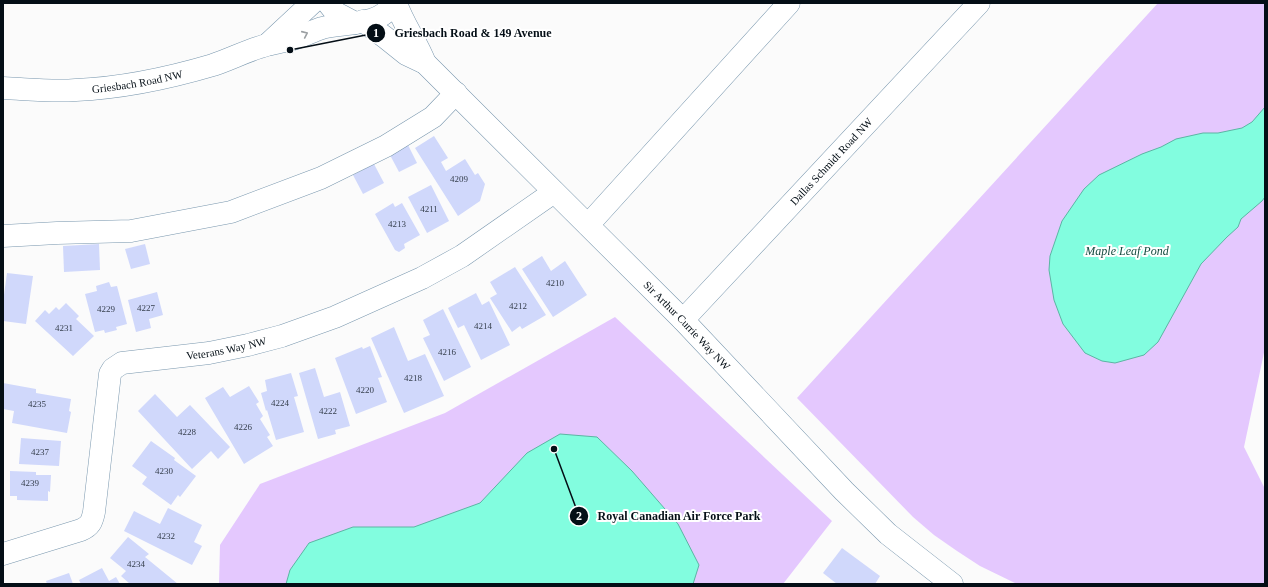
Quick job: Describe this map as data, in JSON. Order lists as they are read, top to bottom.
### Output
{
  "streets": {
    "street": [
      "Griesbach Road NW",
      "Dallas Schmidt Road NW",
      "Sir Arthur Currie Way NW",
      "Veterans Way NW"
    ]
  },
  "crossings": [
    ["Griesbach Road NW", "Sir Arthur Currie Way NW"],
    ["Dallas Schmidt Road NW", "Sir Arthur Currie Way NW"],
    ["Sir Arthur Currie Way NW", "Veterans Way NW"]
  ],
  "water": ["Maple Leaf Pond"],
  "places": ["Griesbach Road & 149 Avenue", "Royal Canadian Air Force Park"],
  "house_numbers": [
    "4209",
    "4211",
    "4213",
    "4210",
    "4212",
    "4227",
    "4229",
    "4214",
    "4231",
    "4216",
    "4218",
    "4220",
    "4224",
    "4235",
    "4222",
    "4226",
    "4228",
    "4237",
    "4230",
    "4239",
    "4232",
    "4234"
  ]
}
